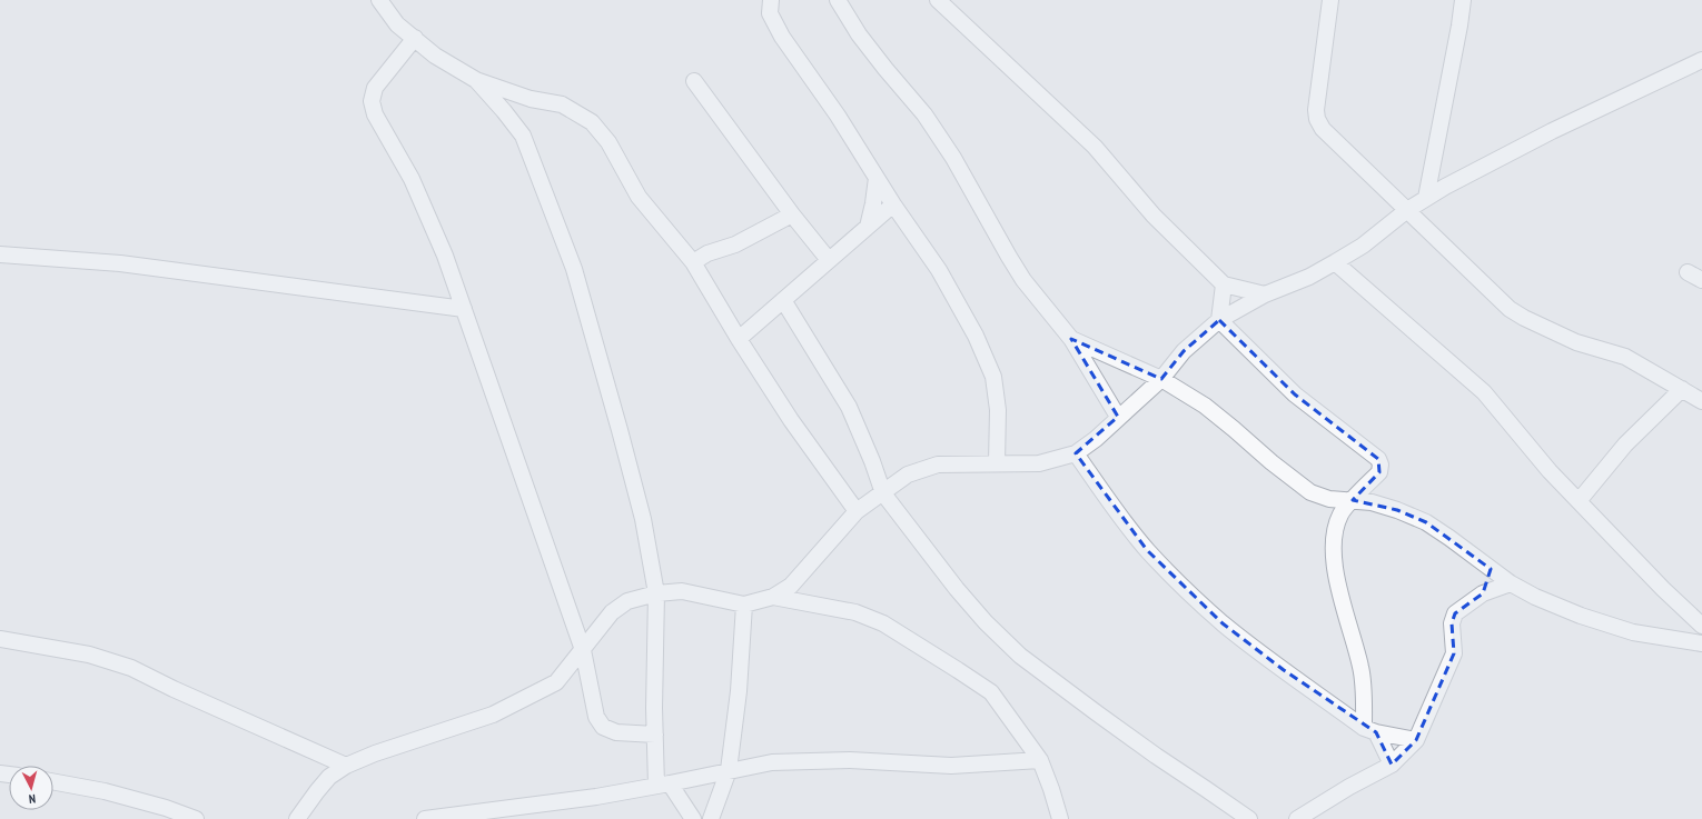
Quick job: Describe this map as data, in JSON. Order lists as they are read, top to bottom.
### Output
{
  "north": "bottom"
}
